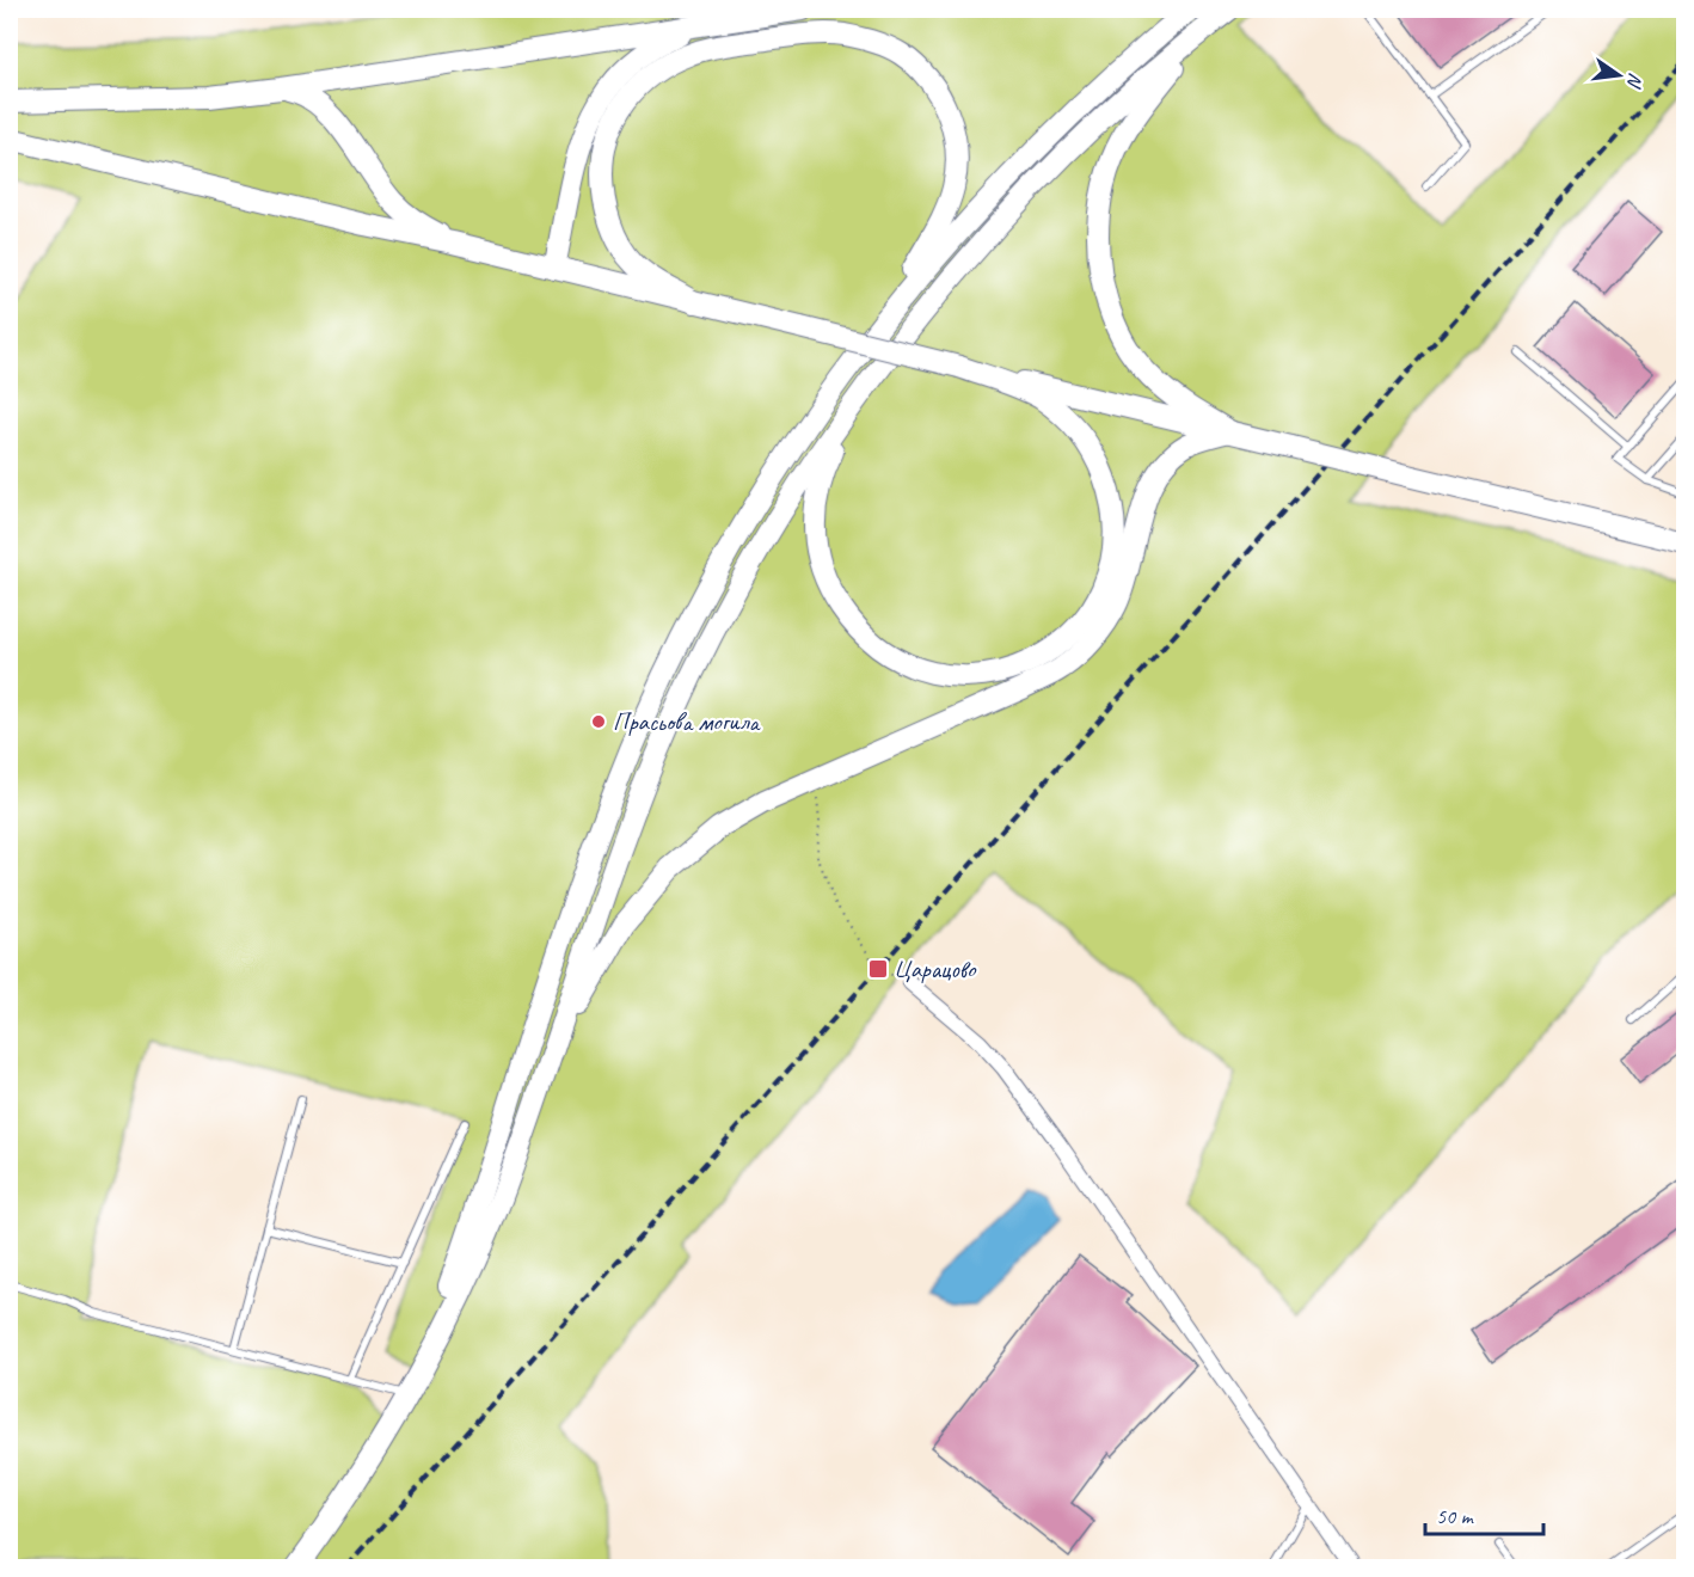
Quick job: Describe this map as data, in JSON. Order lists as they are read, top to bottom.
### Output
{
  "places": {
    "other": ["Прасьова могила"],
    "transit": ["Царацово"]
  },
  "scale_bar": "50 m",
  "north": "right"
}
